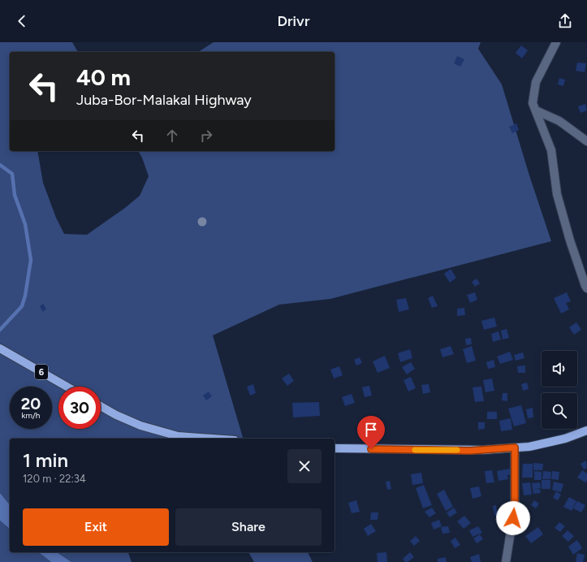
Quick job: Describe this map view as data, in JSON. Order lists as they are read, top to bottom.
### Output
{
  "streets": {
    "main road": ["6"]
  },
  "page": {
    "header": "Drivr",
    "turn": ["40 m", "Juba-Bor-Malakal Highway"],
    "speed": "20 km/h",
    "limit": "30",
    "heading": ["1 min", "120 m · 22:34"],
    "buttons": ["Exit", "Share"]
  }
}
